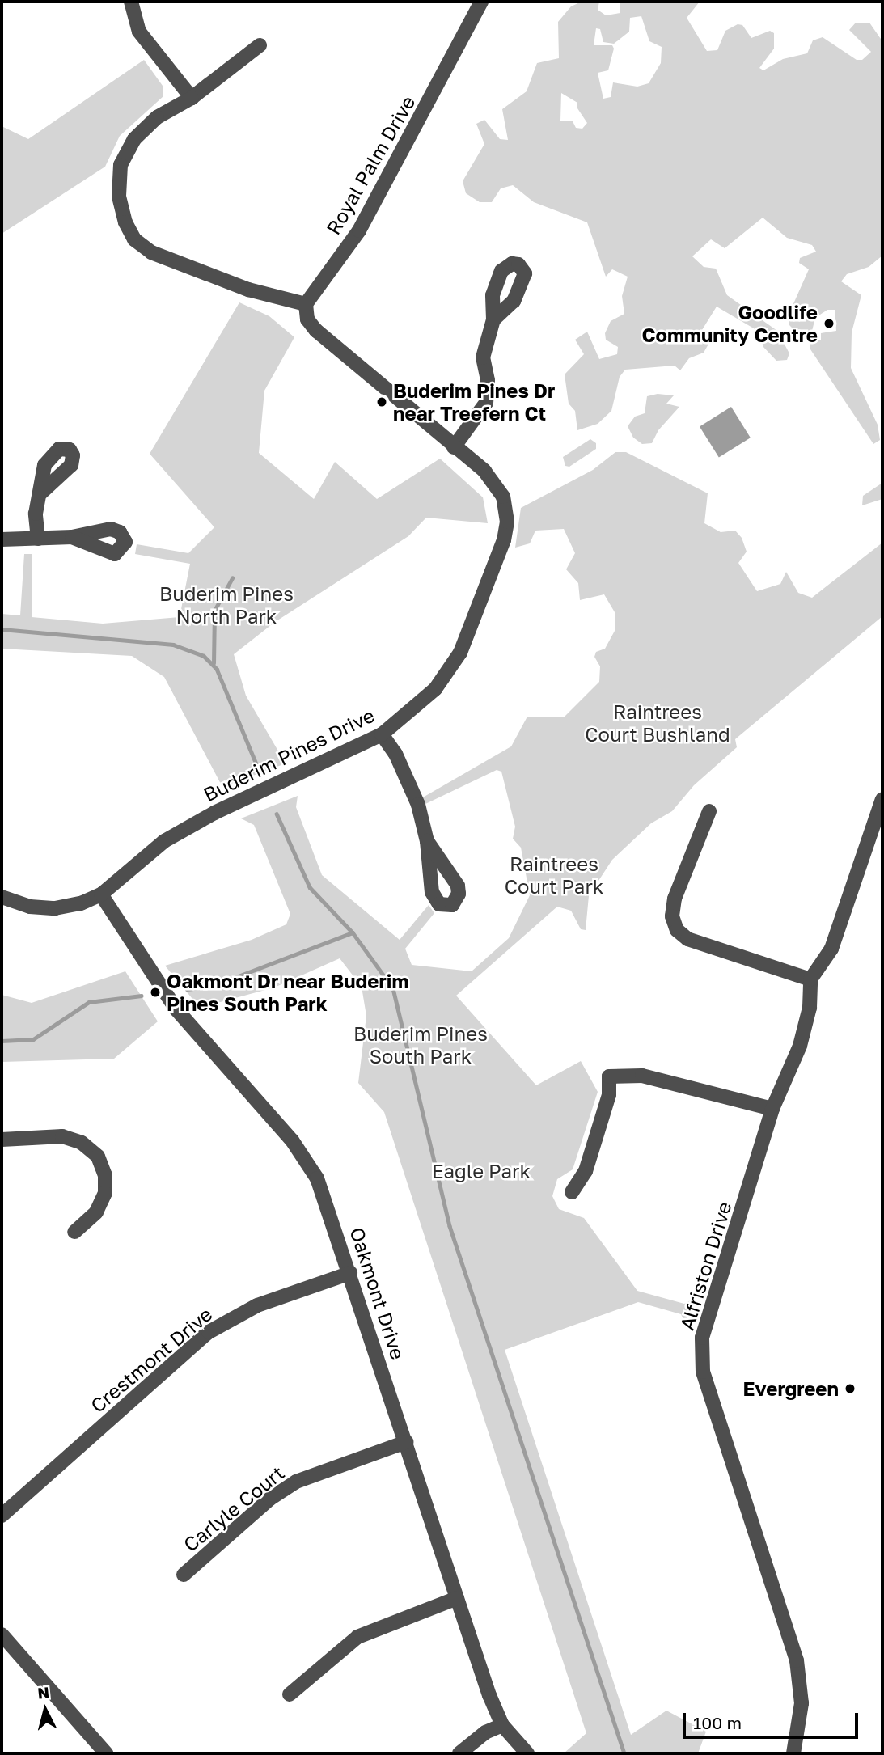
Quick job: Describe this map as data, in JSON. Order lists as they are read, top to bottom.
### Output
{
  "streets": {
    "street": [
      "Royal Palm Drive",
      "Buderim Pines Drive",
      "Alfriston Drive",
      "Oakmont Drive",
      "Crestmont Drive",
      "Carlyle Court"
    ]
  },
  "crossings": [
    ["Royal Palm Drive", "Buderim Pines Drive"],
    ["Buderim Pines Drive", "Oakmont Drive"],
    ["Oakmont Drive", "Crestmont Drive"],
    ["Oakmont Drive", "Carlyle Court"]
  ],
  "parks": [
    "Buderim Pines North Park",
    "Raintrees Court Bushland",
    "Raintrees Court Park",
    "Buderim Pines South Park",
    "Eagle Park"
  ],
  "places": [
    "Goodlife Community Centre",
    "Buderim Pines Dr near Treefern Ct",
    "Oakmont Dr near Buderim Pines South Park",
    "Evergreen"
  ],
  "scale_bar": "100 m",
  "north": "top"
}
